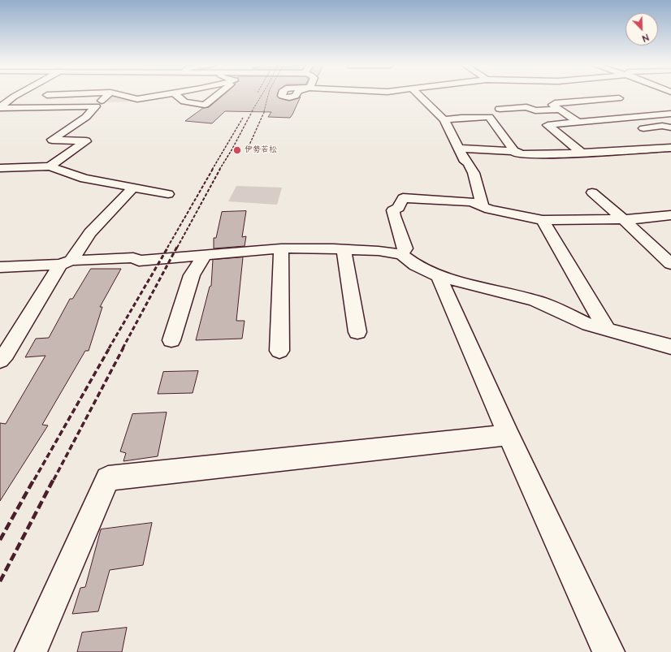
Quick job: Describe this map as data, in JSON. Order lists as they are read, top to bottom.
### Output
{
  "places": ["伊勢若松"],
  "north": "bottom right"
}
